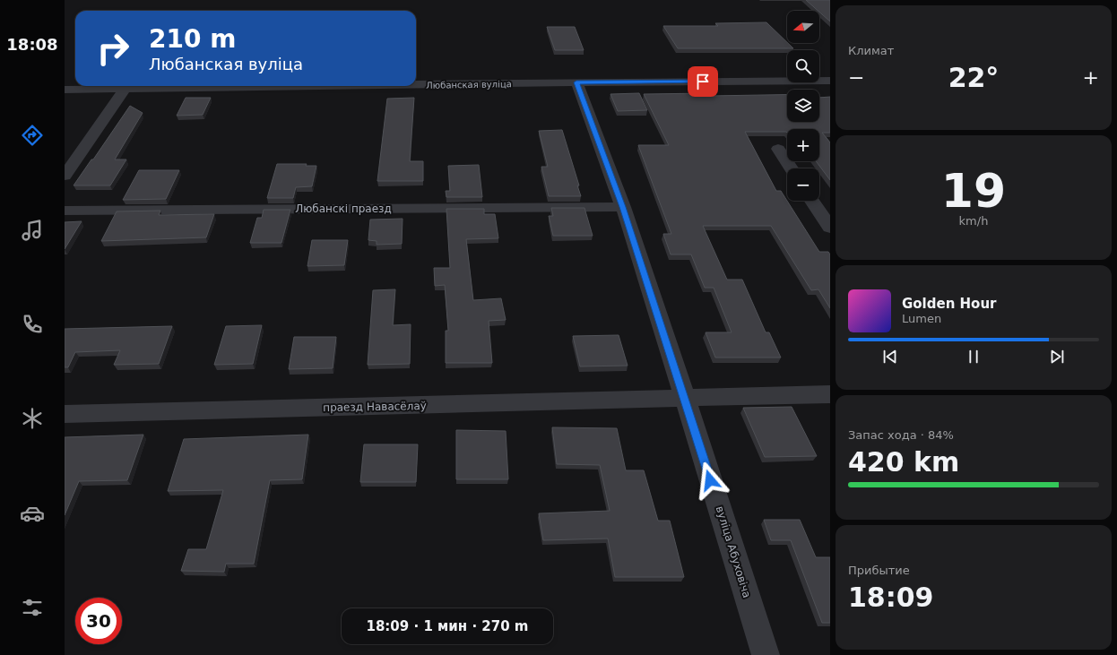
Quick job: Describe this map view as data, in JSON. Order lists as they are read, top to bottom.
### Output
{
  "streets": {
    "street": [
      "Любанская вуліца",
      "Любанскі праезд",
      "праезд Навасёлаў",
      "вуліца Абуховіча"
    ]
  },
  "crossings": [
    ["Любанская вуліца", "вуліца Абуховіча"],
    ["Любанскі праезд", "вуліца Абуховіча"],
    ["праезд Навасёлаў", "вуліца Абуховіча"]
  ],
  "north": "left",
  "page": {
    "tabs": "18:08",
    "tile": [
      "Климат",
      ["19", "km/h"],
      ["Запас хода · 84%", "420 km"],
      ["Прибытие", "18:09"]
    ],
    "map_buttons": ["+", "−"],
    "turn": ["210 m", "Любанская вуліца"],
    "heat": ["−", "22°", "+"],
    "song": ["Golden Hour", "Lumen"],
    "limit": "30",
    "trip": "18:09 · 1 мин · 270 m"
  }
}
